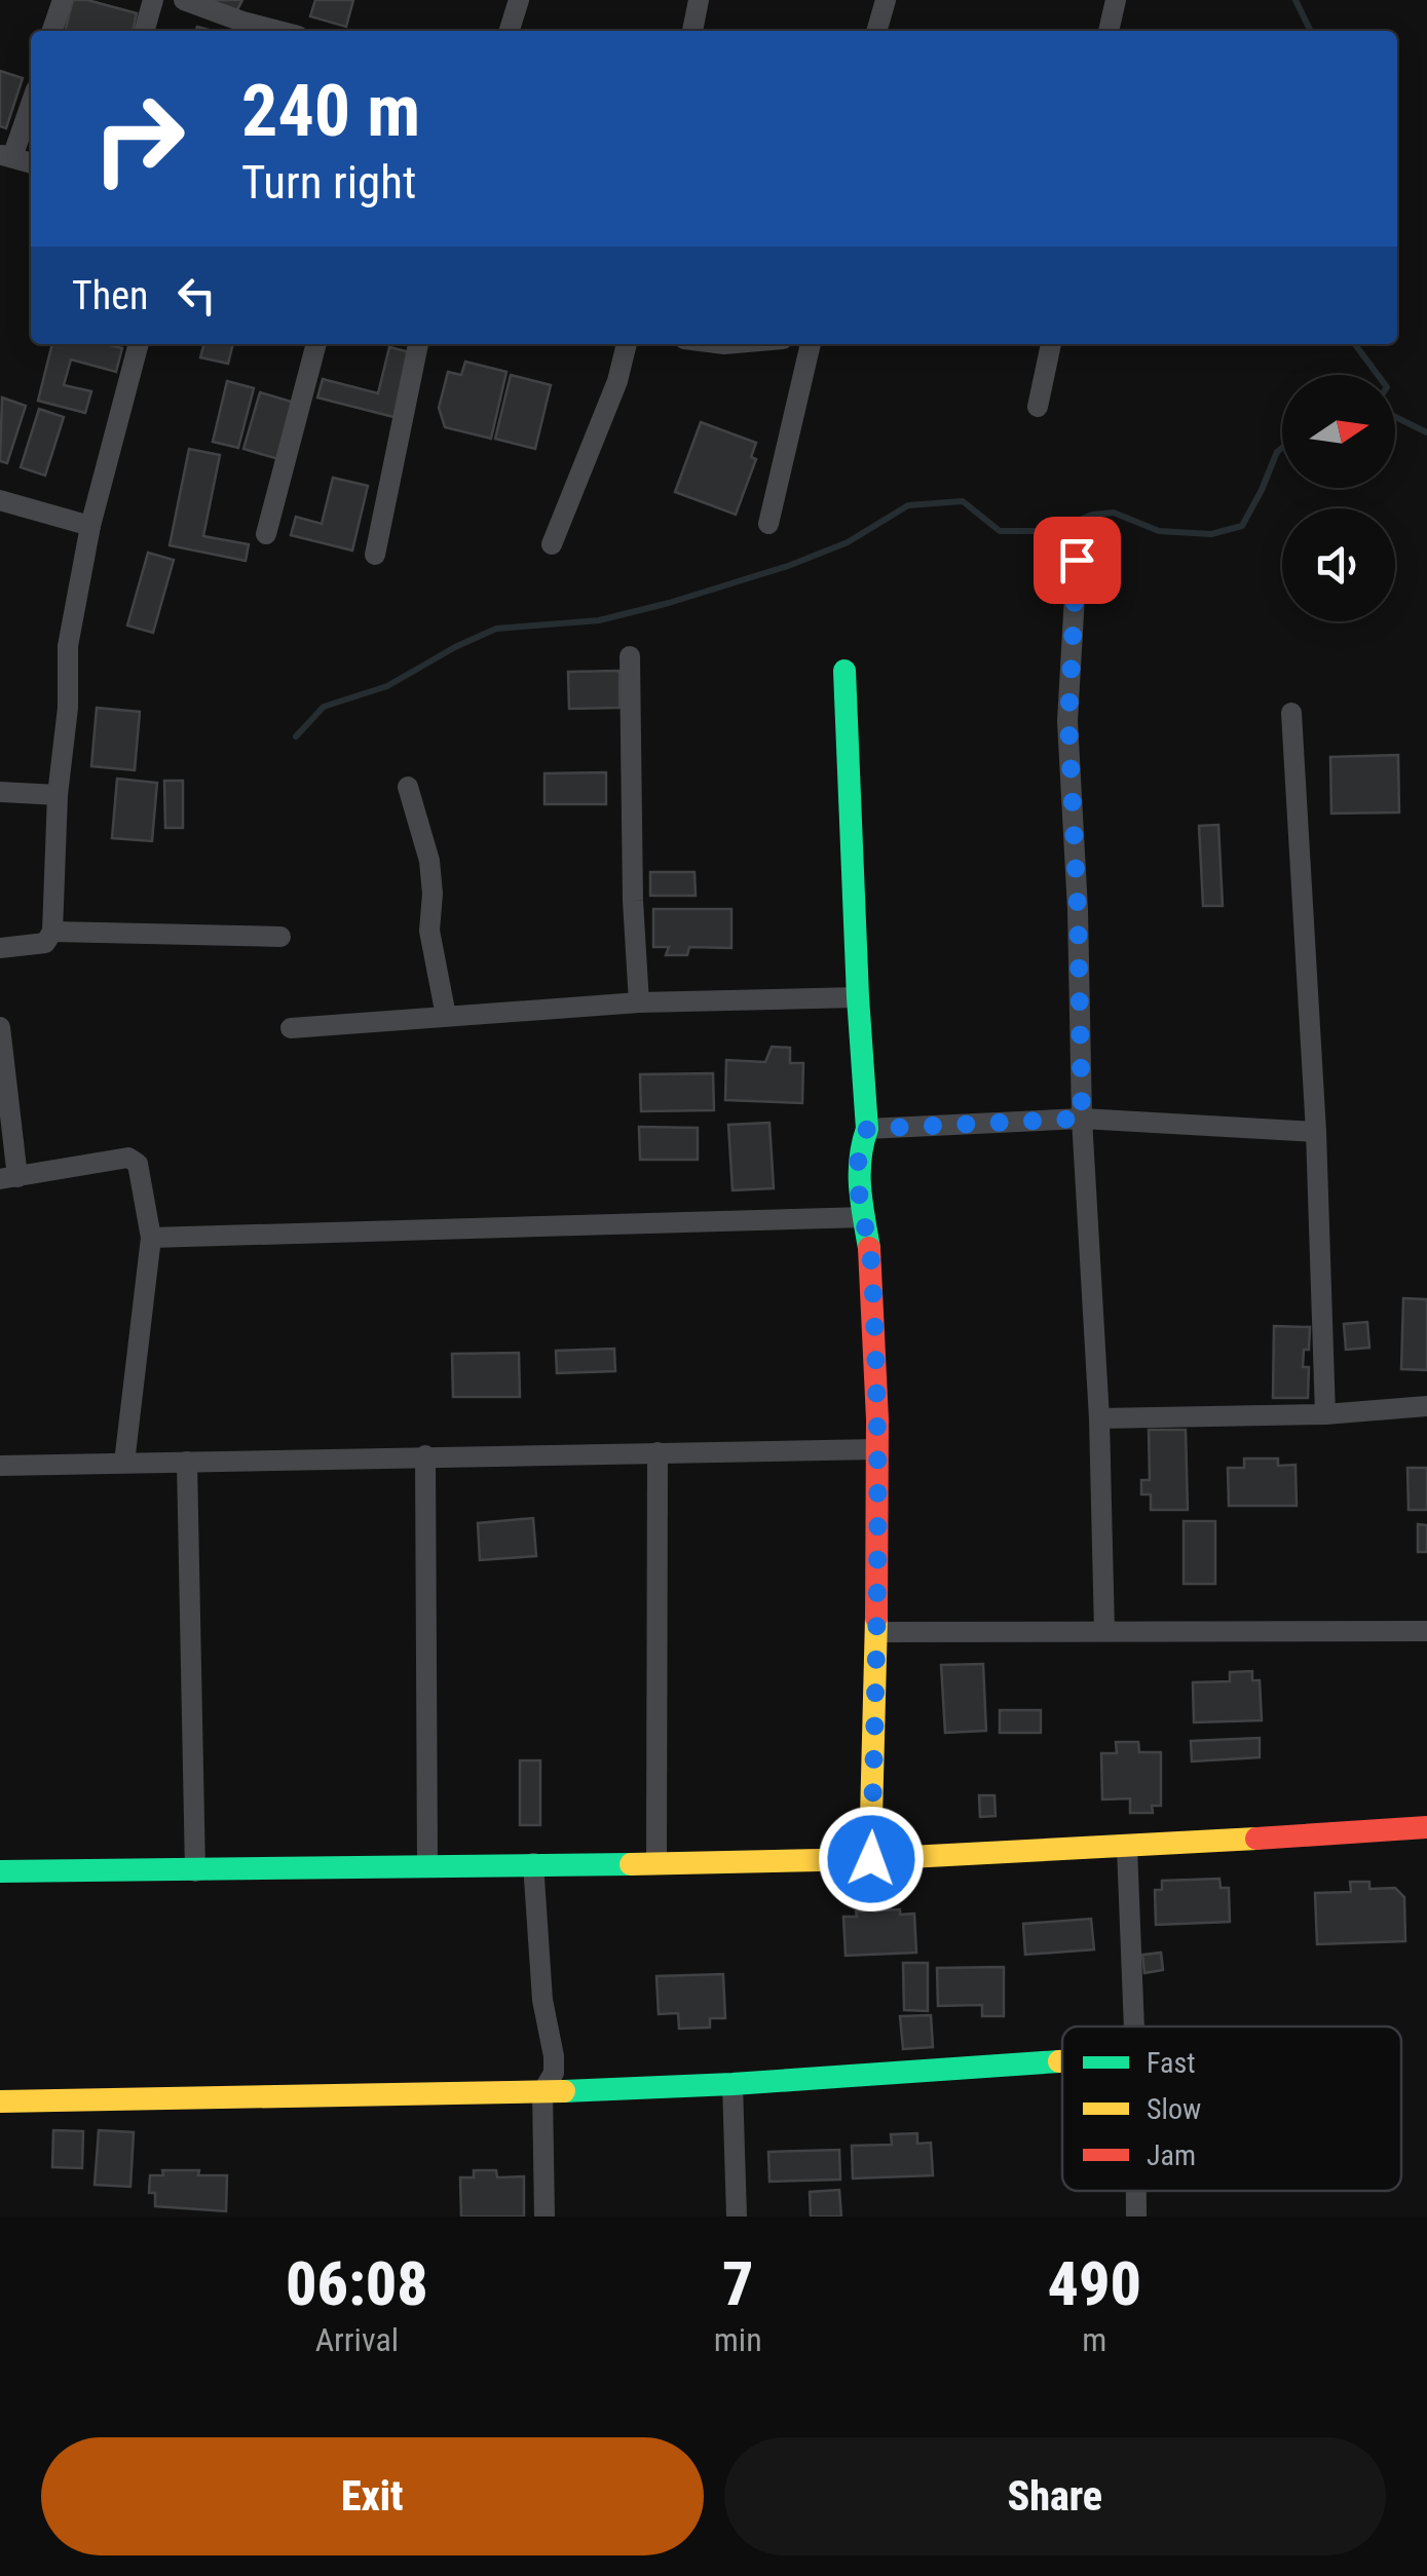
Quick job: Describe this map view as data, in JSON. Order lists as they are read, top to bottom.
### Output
{
  "legend": ["Fast", "Slow", "Jam"],
  "north": "right",
  "page": {
    "turn": ["240 m", "Turn right"],
    "then": "Then",
    "eta": [
      "06:08",
      "Arrival",
      "7",
      "min",
      "490",
      "m"
    ],
    "buttons": ["Exit", "Share"]
  }
}
